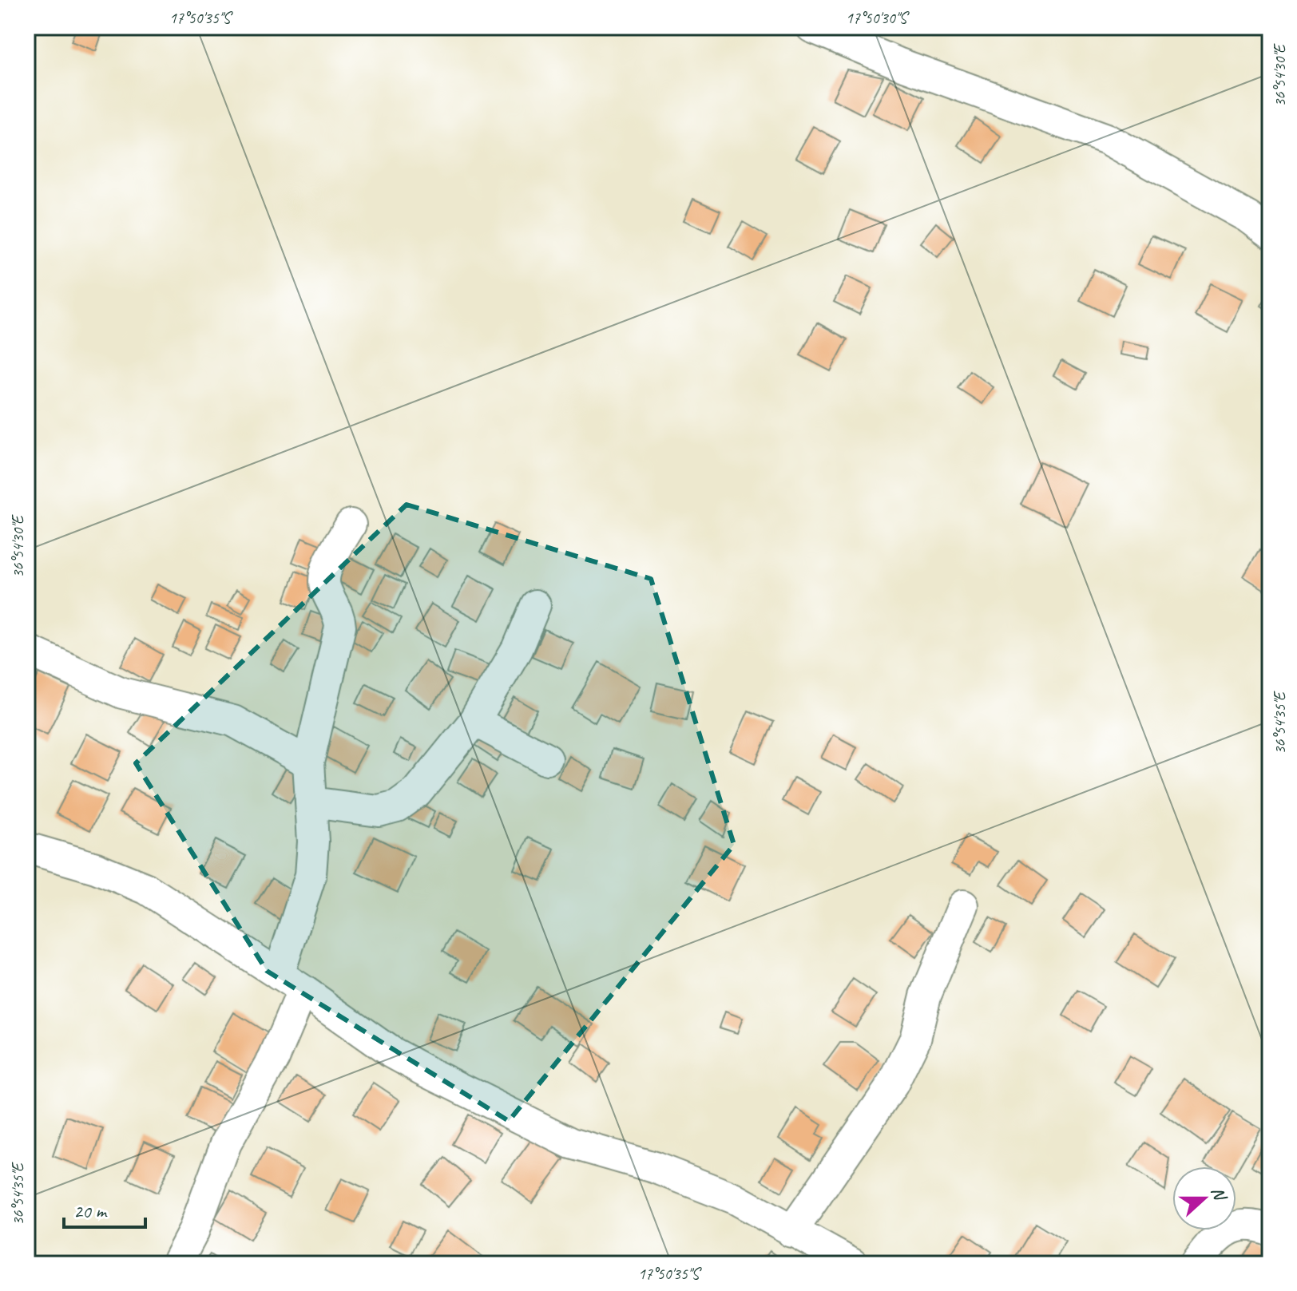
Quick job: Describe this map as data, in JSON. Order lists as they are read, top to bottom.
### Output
{
  "scale_bar": "20 m",
  "north": "right",
  "coordinates": [
    "17°50'35\"S",
    "17°50'30\"S",
    "36°54'30\"E",
    "36°54'35\"E"
  ]
}
